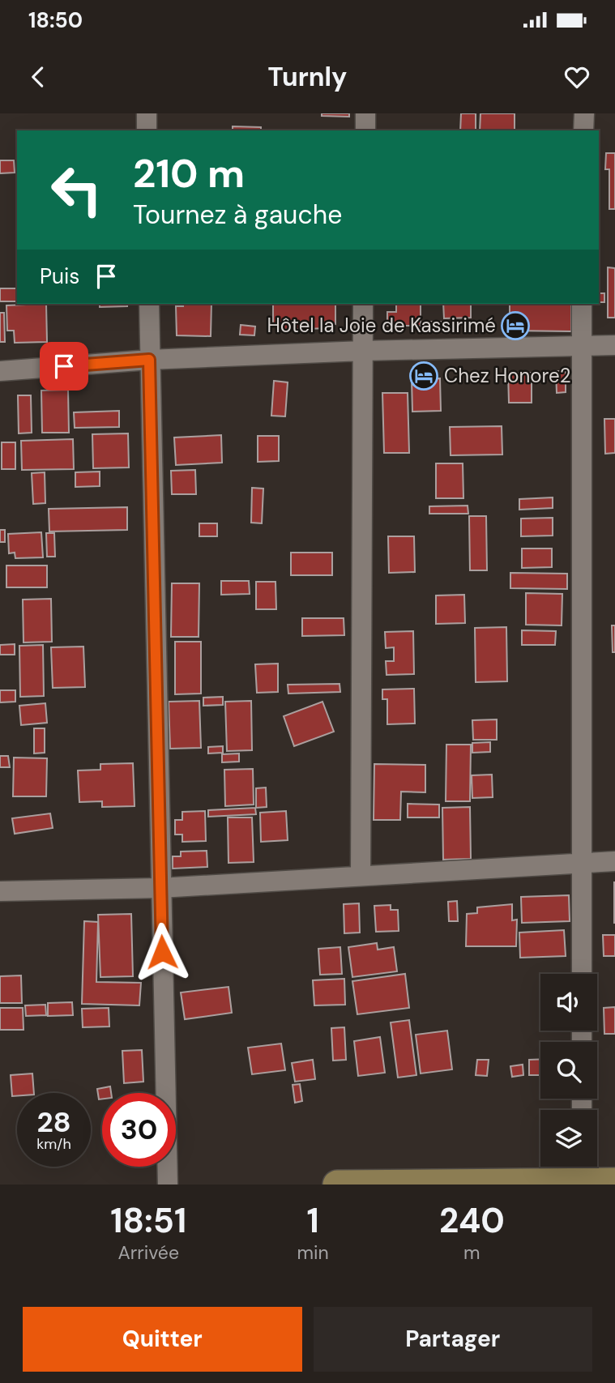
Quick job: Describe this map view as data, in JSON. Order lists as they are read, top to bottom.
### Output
{
  "places": {
    "hotel": ["Hôtel la Joie de Kassirimé", "Chez Honore2"]
  },
  "page": {
    "status": "18:50",
    "header": "Turnly",
    "turn": ["210 m", "Tournez à gauche"],
    "then": "Puis",
    "speed": "28 km/h",
    "limit": "30",
    "eta": [
      "18:51",
      "Arrivée",
      "1",
      "min",
      "240",
      "m"
    ],
    "buttons": ["Quitter", "Partager"]
  }
}
